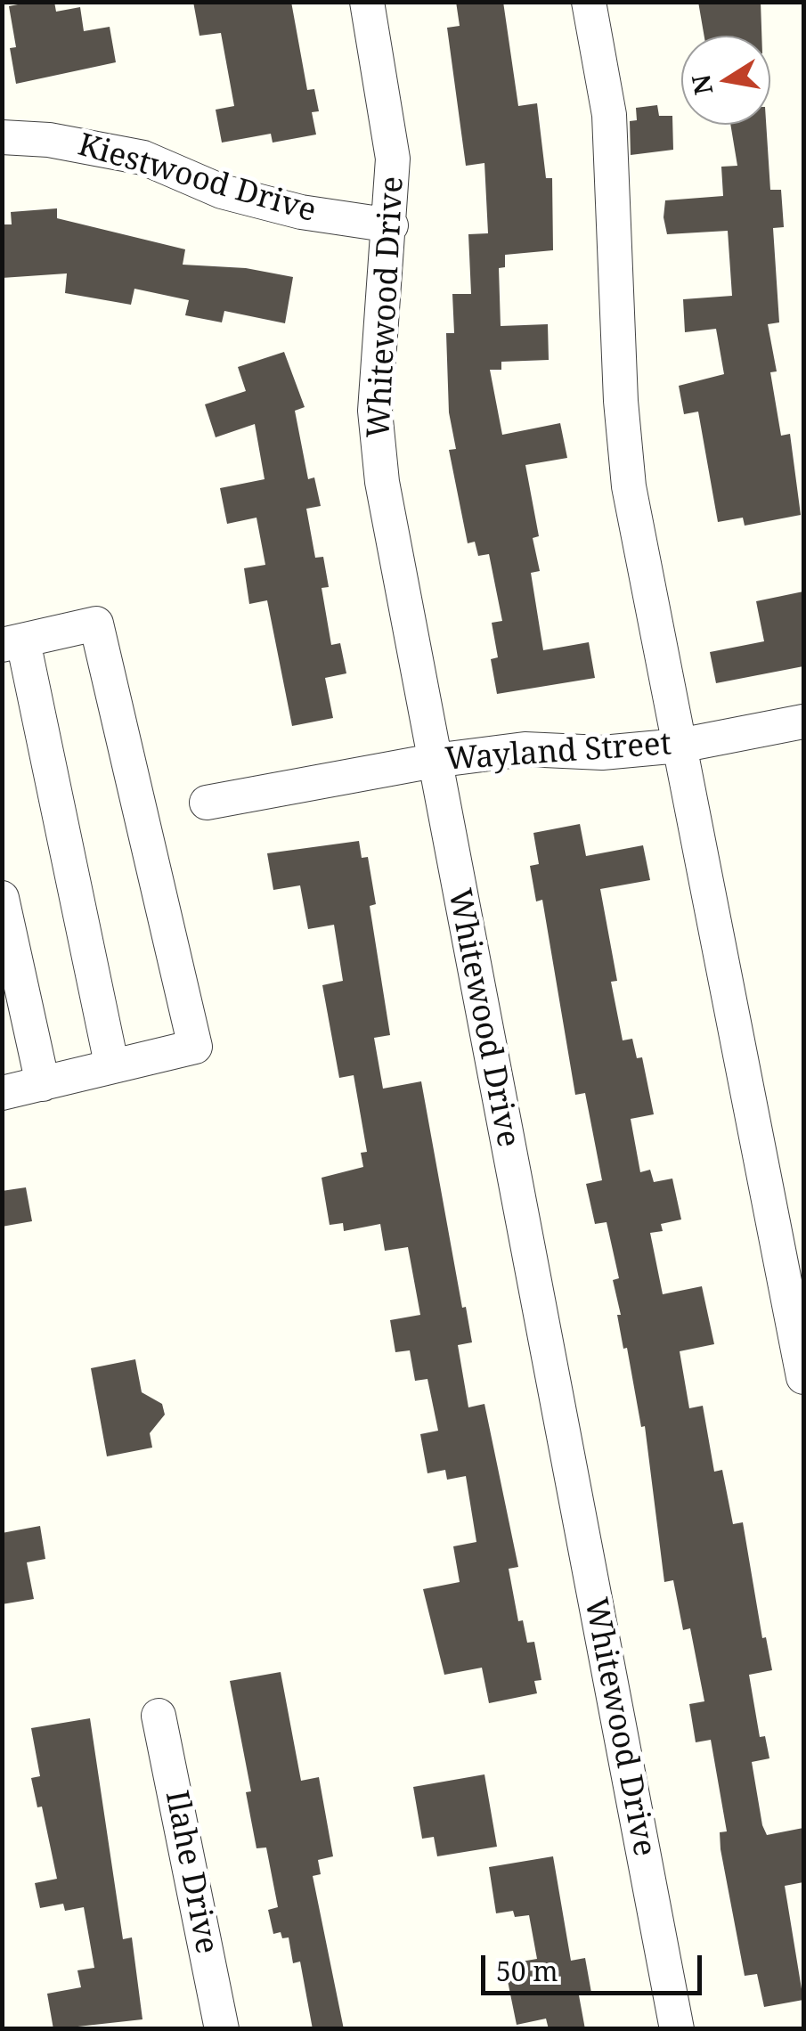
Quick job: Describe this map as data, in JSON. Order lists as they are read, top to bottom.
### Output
{
  "streets": {
    "street": [
      "Kiestwood Drive",
      "Whitewood Drive",
      "Wayland Street",
      "Ilahe Drive"
    ]
  },
  "crossings": [
    ["Kiestwood Drive", "Whitewood Drive"],
    ["Whitewood Drive", "Wayland Street"]
  ],
  "scale_bar": "50 m",
  "north": "left"
}
